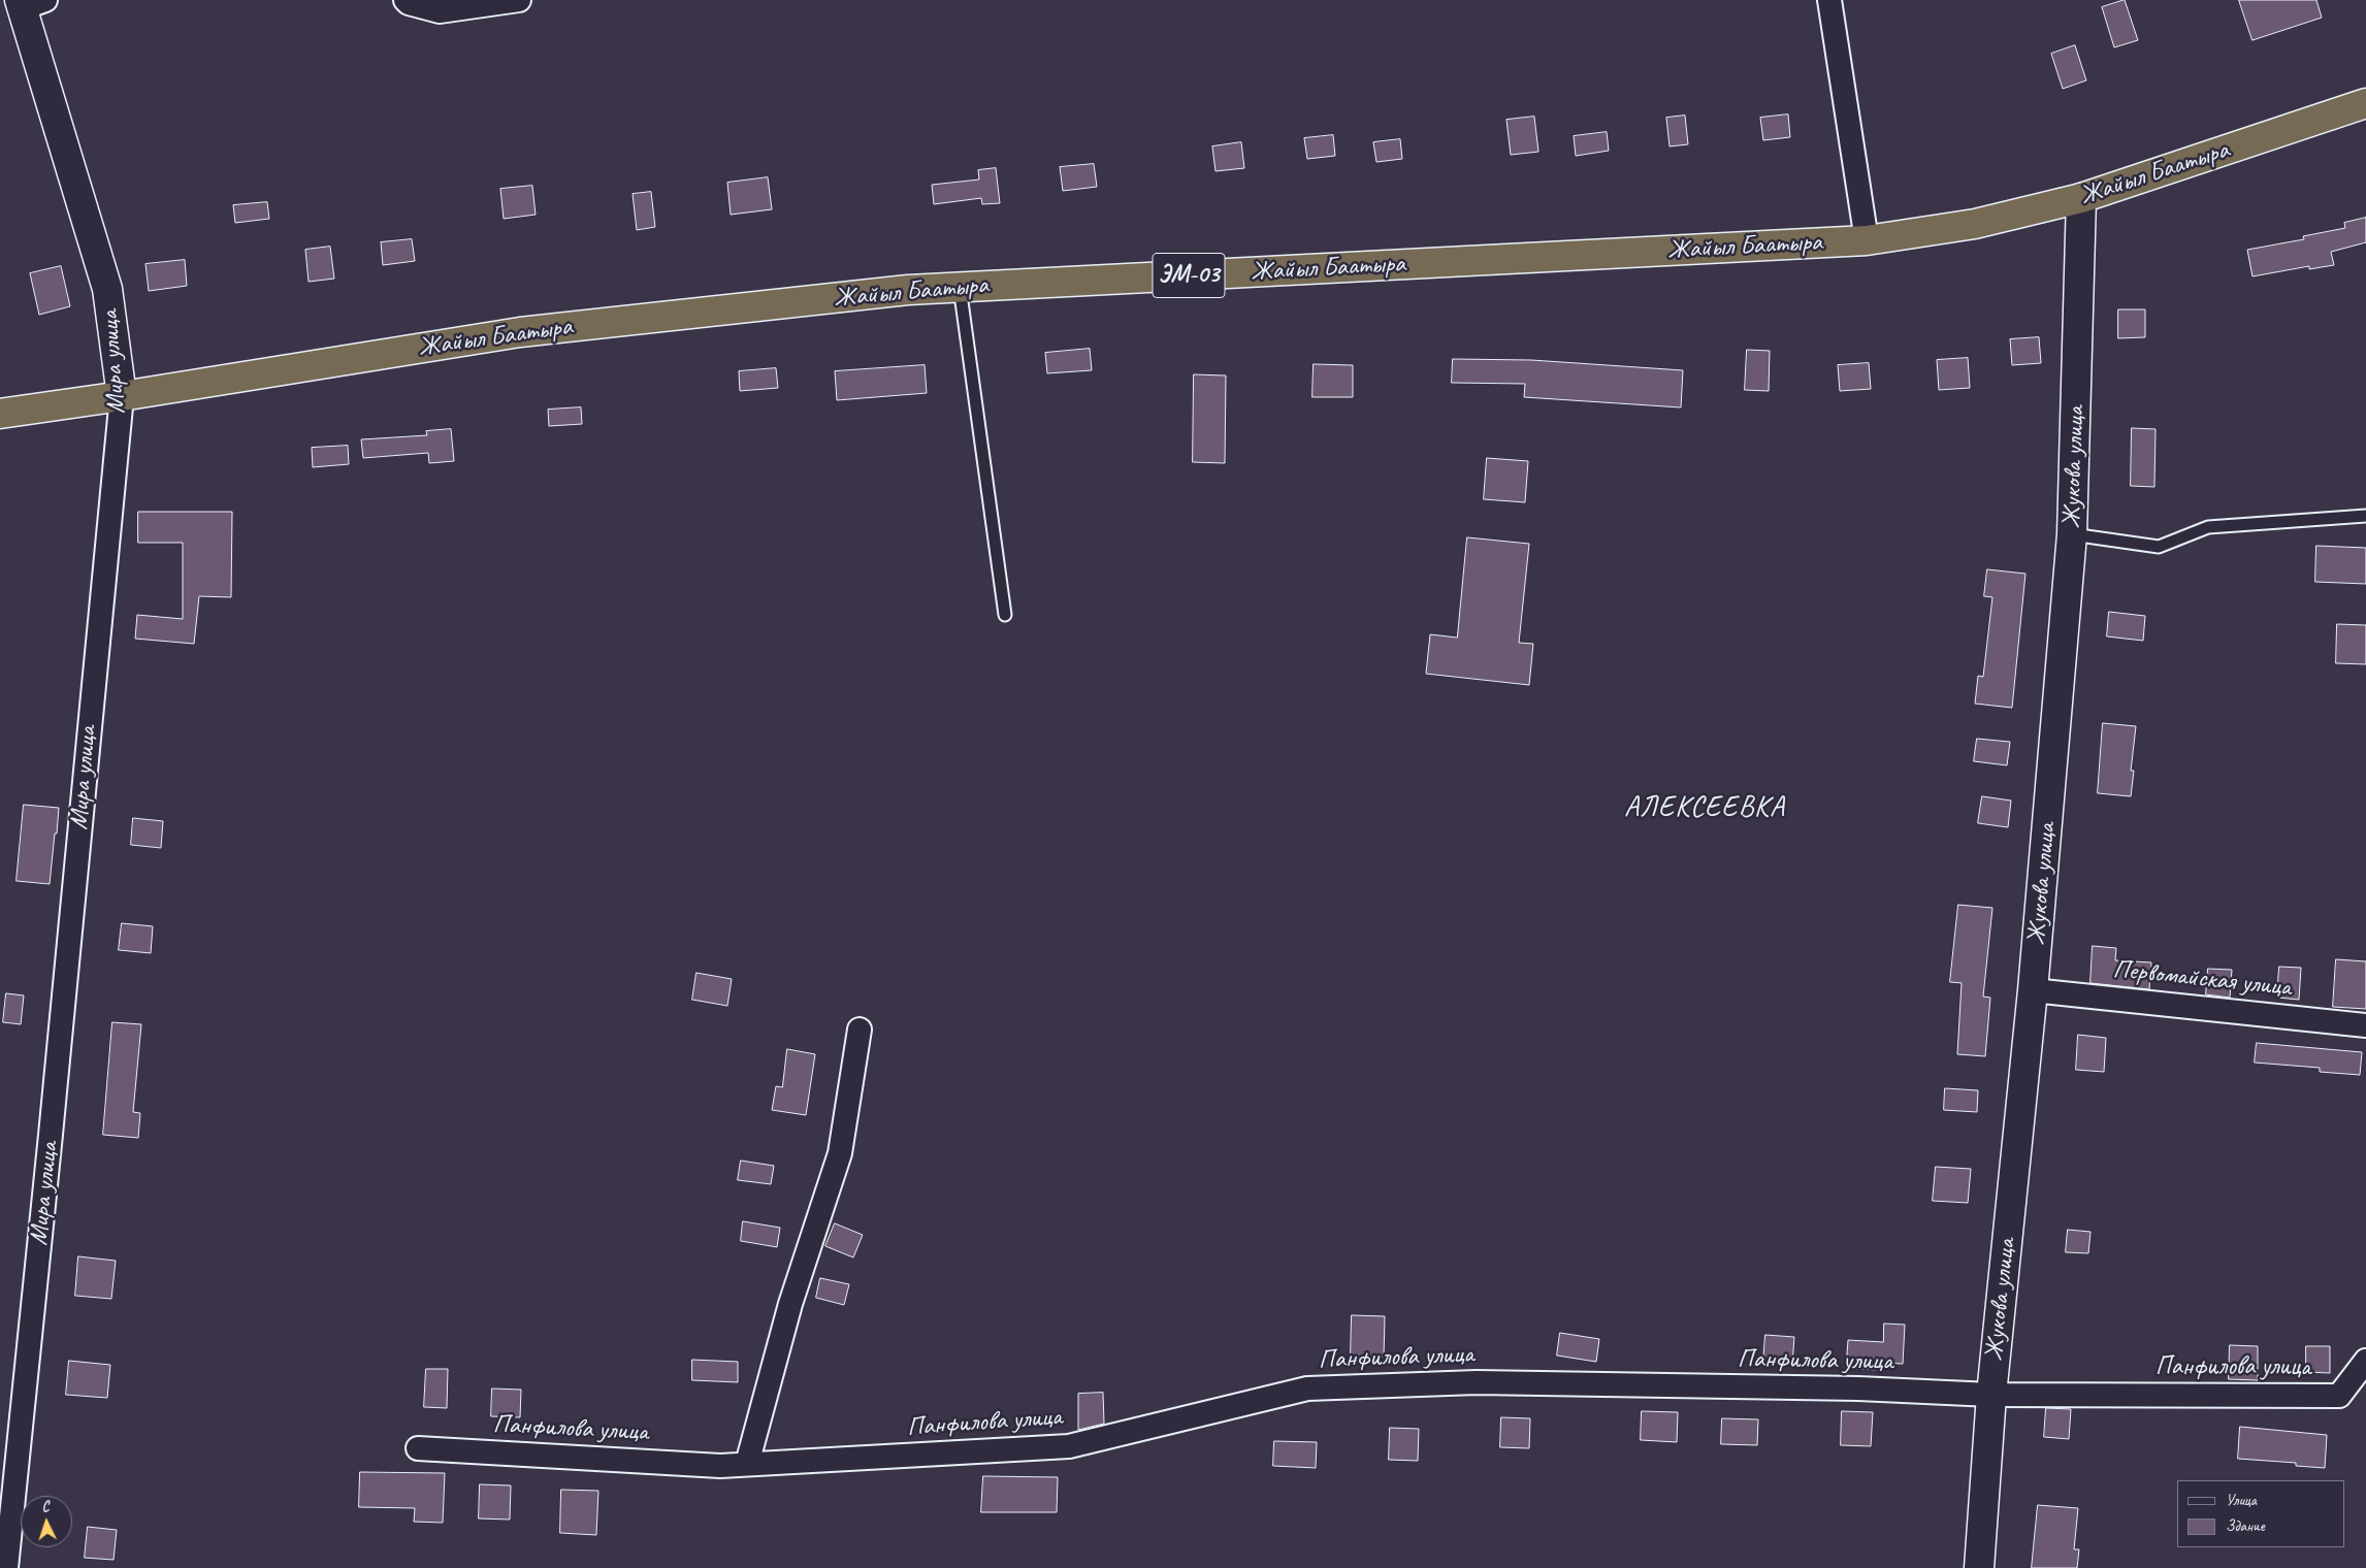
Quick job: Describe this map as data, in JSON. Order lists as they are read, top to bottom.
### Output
{
  "streets": {
    "highway": ["Жайыл Баатыра", "ЭМ-03"],
    "street": [
      "Мира улица",
      "Жукова улица",
      "Первомайская улица",
      "Панфилова улица"
    ]
  },
  "crossings": [
    ["Жайыл Баатыра", "Мира улица"],
    ["Жайыл Баатыра", "Жукова улица"],
    ["Жукова улица", "Первомайская улица"],
    ["Жукова улица", "Панфилова улица"]
  ],
  "districts": ["АЛЕКСЕЕВКА"],
  "legend": ["Улица", "Здание"],
  "north": "top"
}
